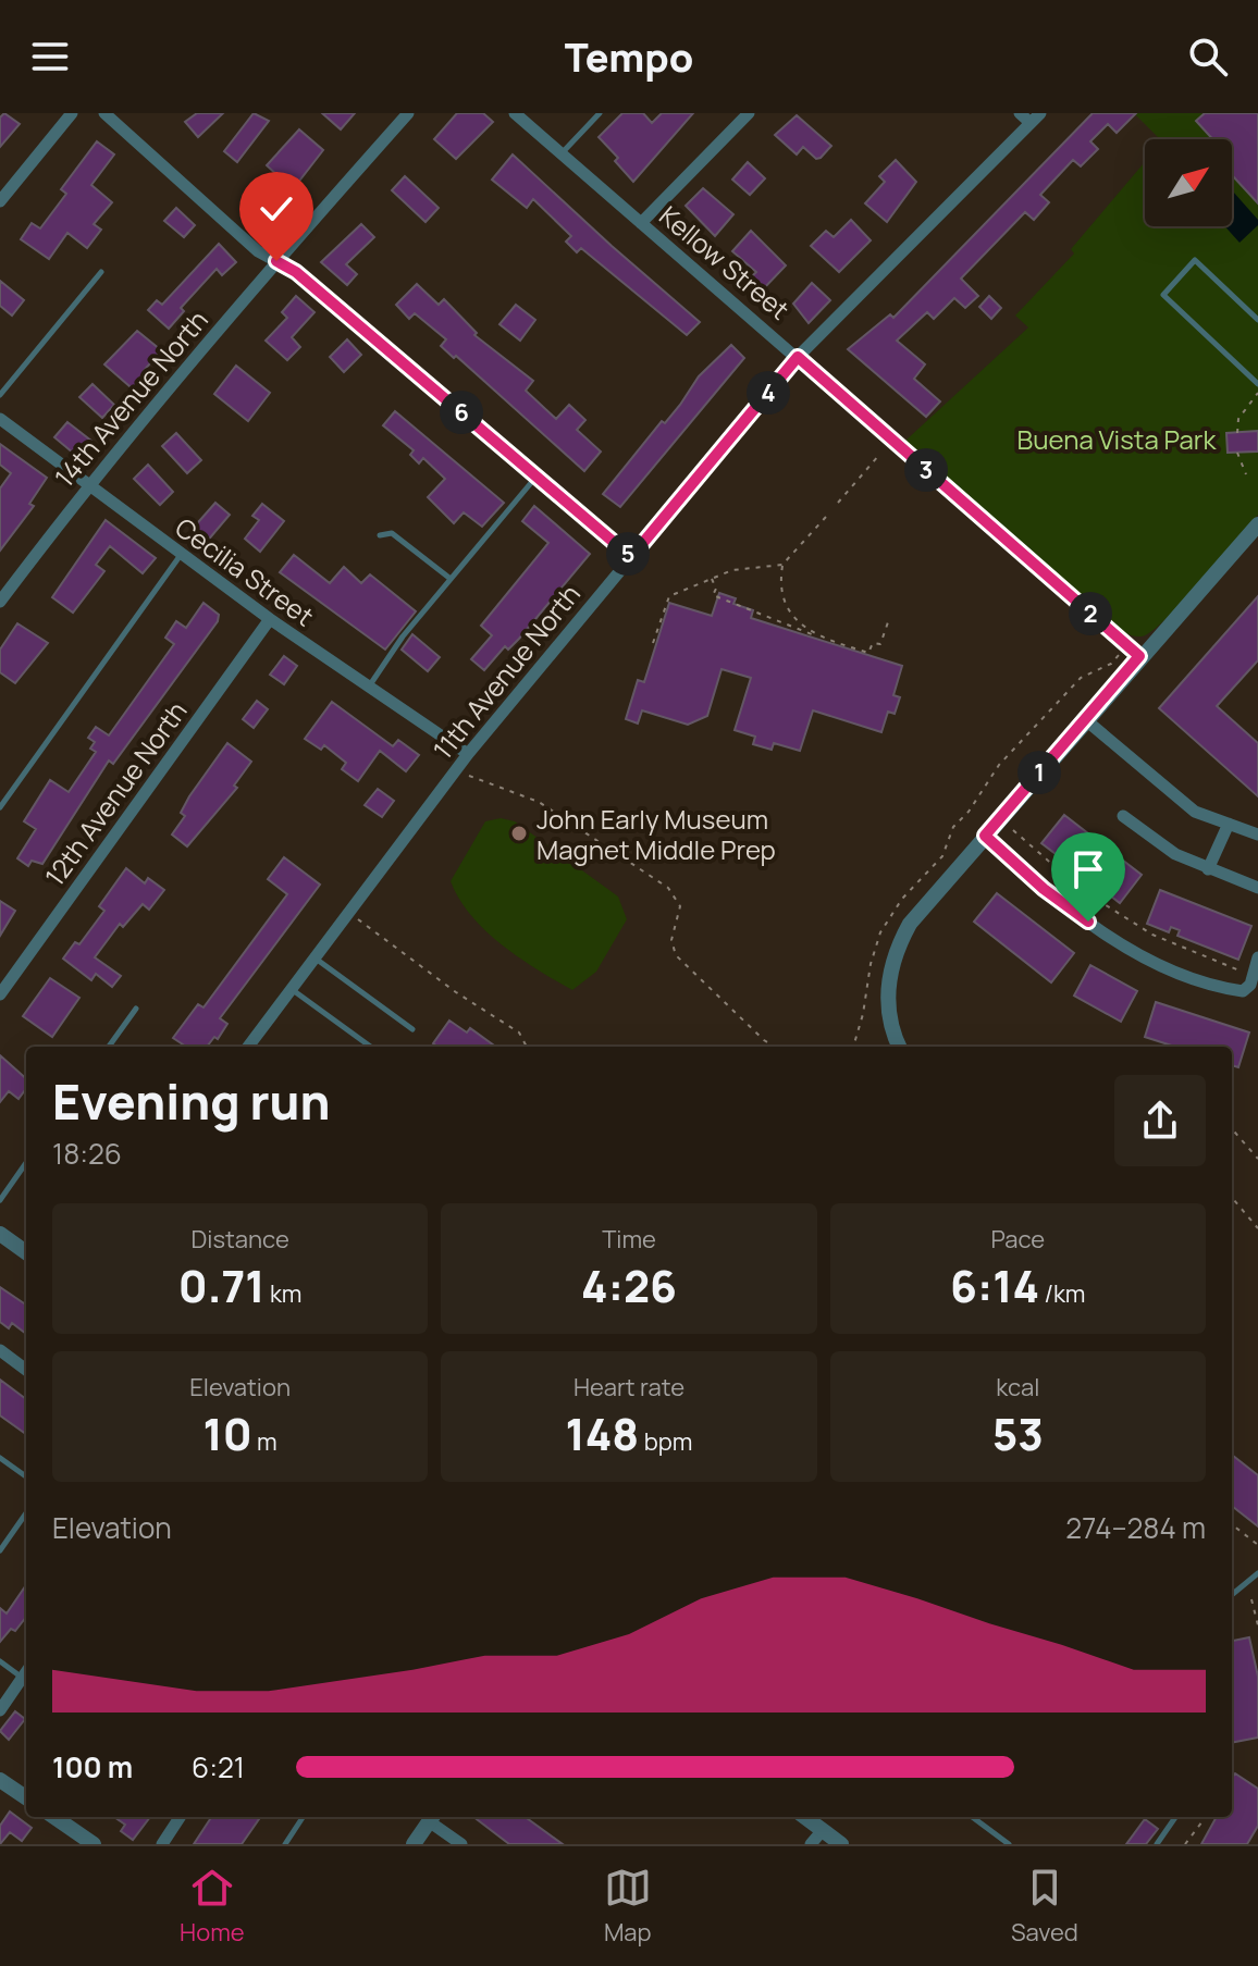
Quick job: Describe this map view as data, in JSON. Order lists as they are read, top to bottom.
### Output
{
  "streets": {
    "street": [
      "Kellow Street",
      "14th Avenue North",
      "Cecilia Street",
      "11th Avenue North",
      "12th Avenue North"
    ]
  },
  "crossings": [
    ["Kellow Street", "11th Avenue North"],
    ["14th Avenue North", "Cecilia Street"],
    ["Cecilia Street", "11th Avenue North"],
    ["Cecilia Street", "12th Avenue North"]
  ],
  "parks": ["Buena Vista Park"],
  "places": ["John Early Museum Magnet Middle Prep"],
  "north": "top right",
  "page": {
    "header": "Tempo",
    "pins": [
      "4",
      "6",
      "3",
      "5",
      "2",
      "1"
    ],
    "heading": ["Evening run", "18:26"],
    "stats": [
      ["Distance", "0.71 km"],
      ["Time", "4:26"],
      ["Pace", "6:14 /km"],
      ["Elevation", "10 m"],
      ["Heart rate", "148 bpm"],
      ["kcal", "53"]
    ],
    "chart": ["Elevation", "274–284 m"],
    "list": [
      {
        "name": "100 m",
        "note": "6:21"
      }
    ],
    "tabs": ["Home", "Map", "Saved"]
  }
}
